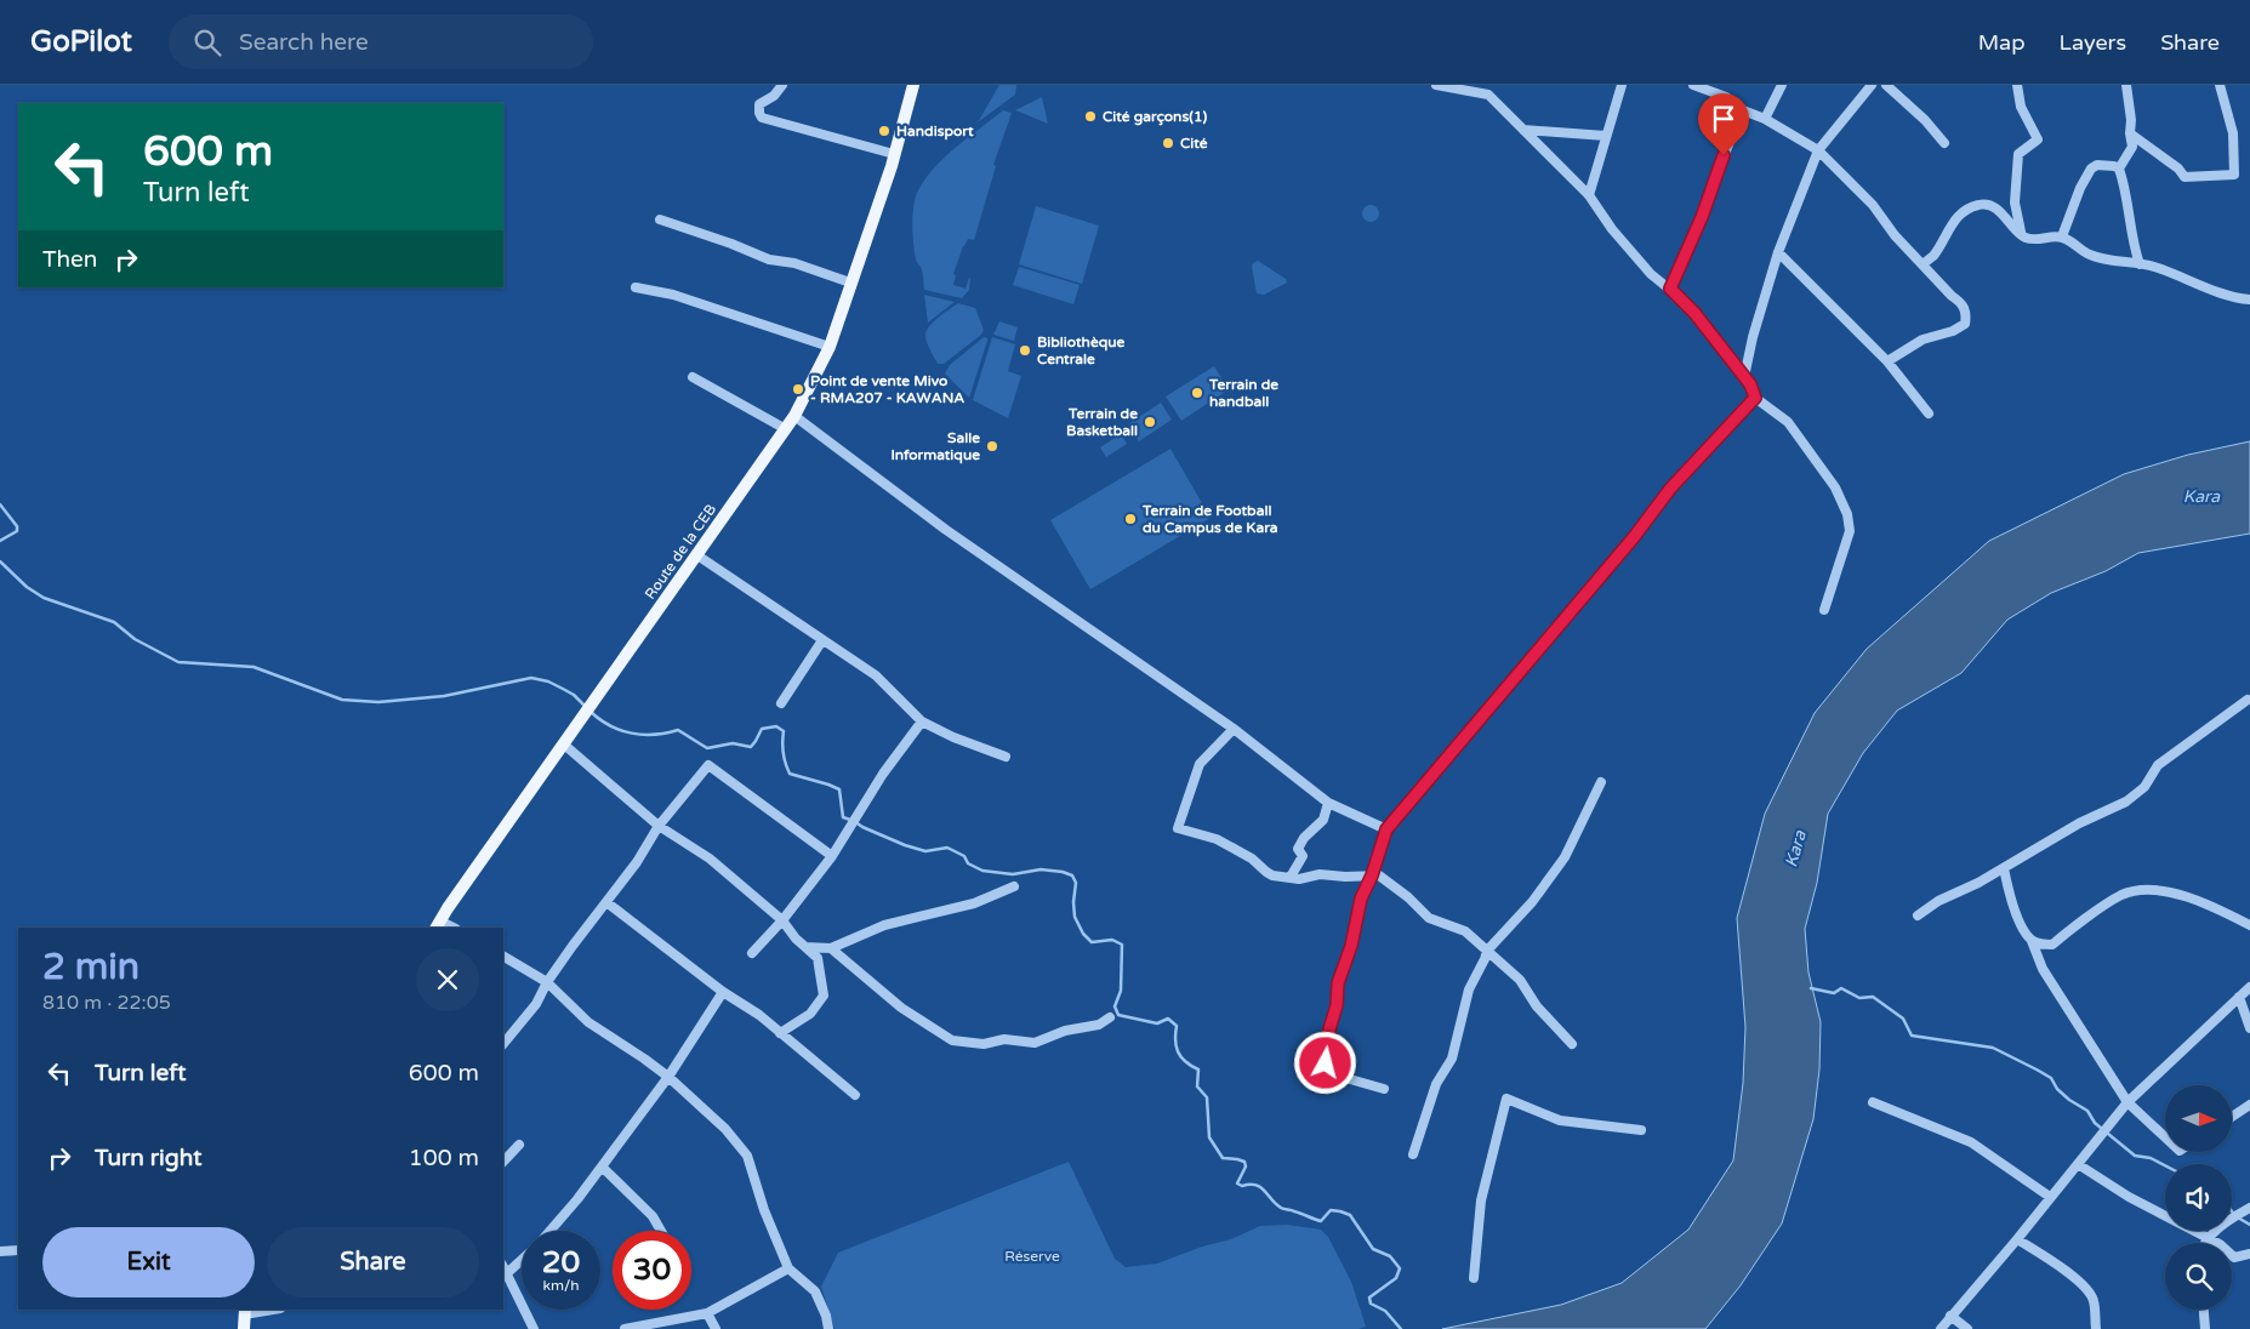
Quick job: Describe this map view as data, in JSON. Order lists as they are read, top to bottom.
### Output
{
  "streets": {
    "main road": ["Route de la CEB"]
  },
  "water": ["Kara"],
  "parks": ["Réserve"],
  "places": [
    "Cité garçons(1)",
    "Handisport",
    "Cité",
    "Bibliothèque Centrale",
    "Point de vente Mivo - RMA207 - KAWANA",
    "Terrain de handball",
    "Terrain de Basketball",
    "Salle Informatique",
    "Terrain de Football du Campus de Kara"
  ],
  "north": "right",
  "page": {
    "header": "GoPilot",
    "search": "Search here",
    "nav": ["Map", "Layers", "Share"],
    "turn": ["600 m", "Turn left"],
    "then": "Then",
    "heading": ["2 min", "810 m · 22:05"],
    "list": [
      {
        "name": "Turn left",
        "value": "600 m"
      },
      {
        "name": "Turn right",
        "value": "100 m"
      }
    ],
    "buttons": ["Exit", "Share"],
    "speed": "20 km/h",
    "limit": "30"
  }
}
